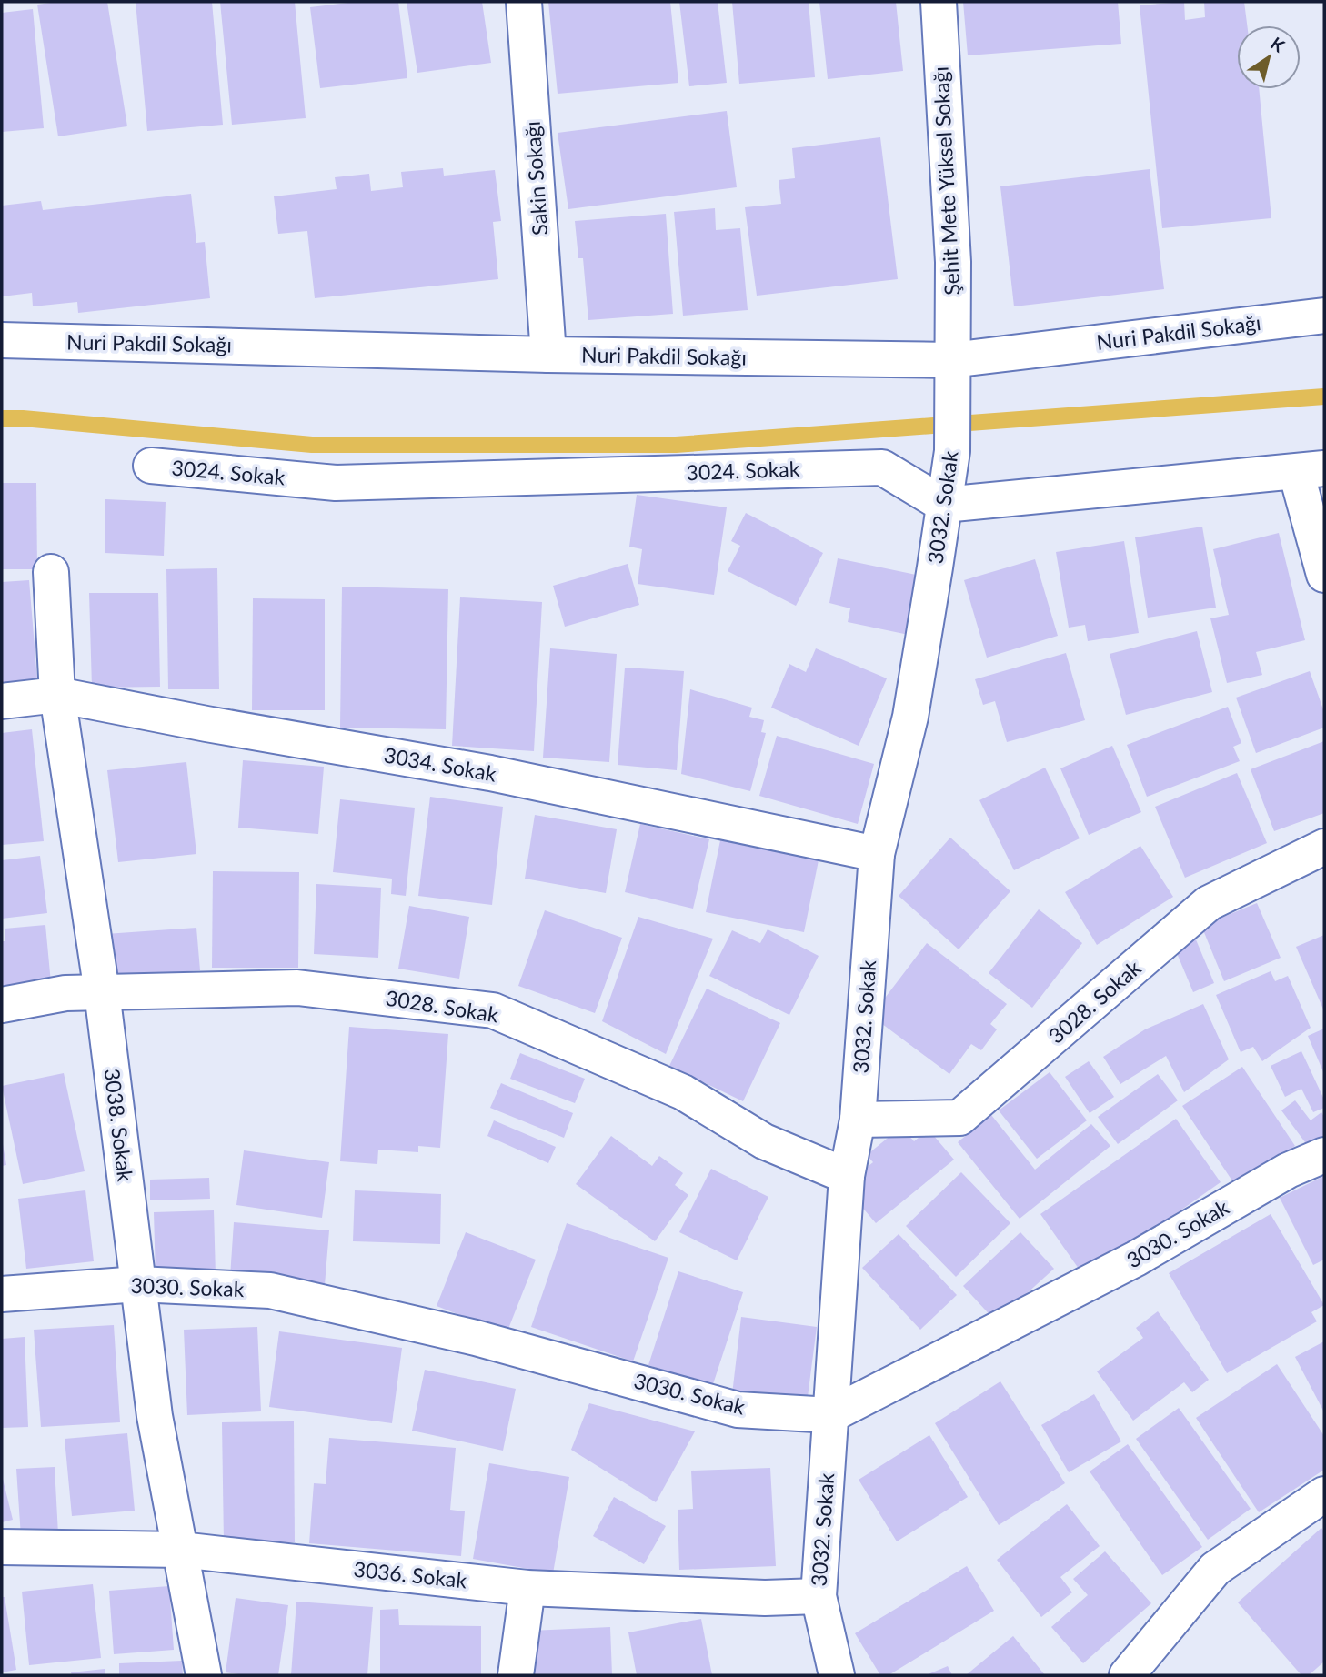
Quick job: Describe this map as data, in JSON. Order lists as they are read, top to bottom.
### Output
{
  "streets": {
    "street": [
      "Sakin Sokağı",
      "Şehit Mete Yüksel Sokağı",
      "Nuri Pakdil Sokağı",
      "3024. Sokak",
      "3032. Sokak",
      "3034. Sokak",
      "3028. Sokak",
      "3038. Sokak",
      "3030. Sokak",
      "3036. Sokak"
    ]
  },
  "crossings": [
    ["Sakin Sokağı", "Nuri Pakdil Sokağı"],
    ["Şehit Mete Yüksel Sokağı", "Nuri Pakdil Sokağı"],
    ["Şehit Mete Yüksel Sokağı", "3032. Sokak"],
    ["Nuri Pakdil Sokağı", "3032. Sokak"],
    ["3024. Sokak", "3032. Sokak"],
    ["3032. Sokak", "3034. Sokak"],
    ["3032. Sokak", "3028. Sokak"],
    ["3032. Sokak", "3030. Sokak"],
    ["3032. Sokak", "3036. Sokak"],
    ["3034. Sokak", "3038. Sokak"],
    ["3028. Sokak", "3038. Sokak"],
    ["3038. Sokak", "3030. Sokak"],
    ["3038. Sokak", "3036. Sokak"]
  ],
  "north": "top right"
}
